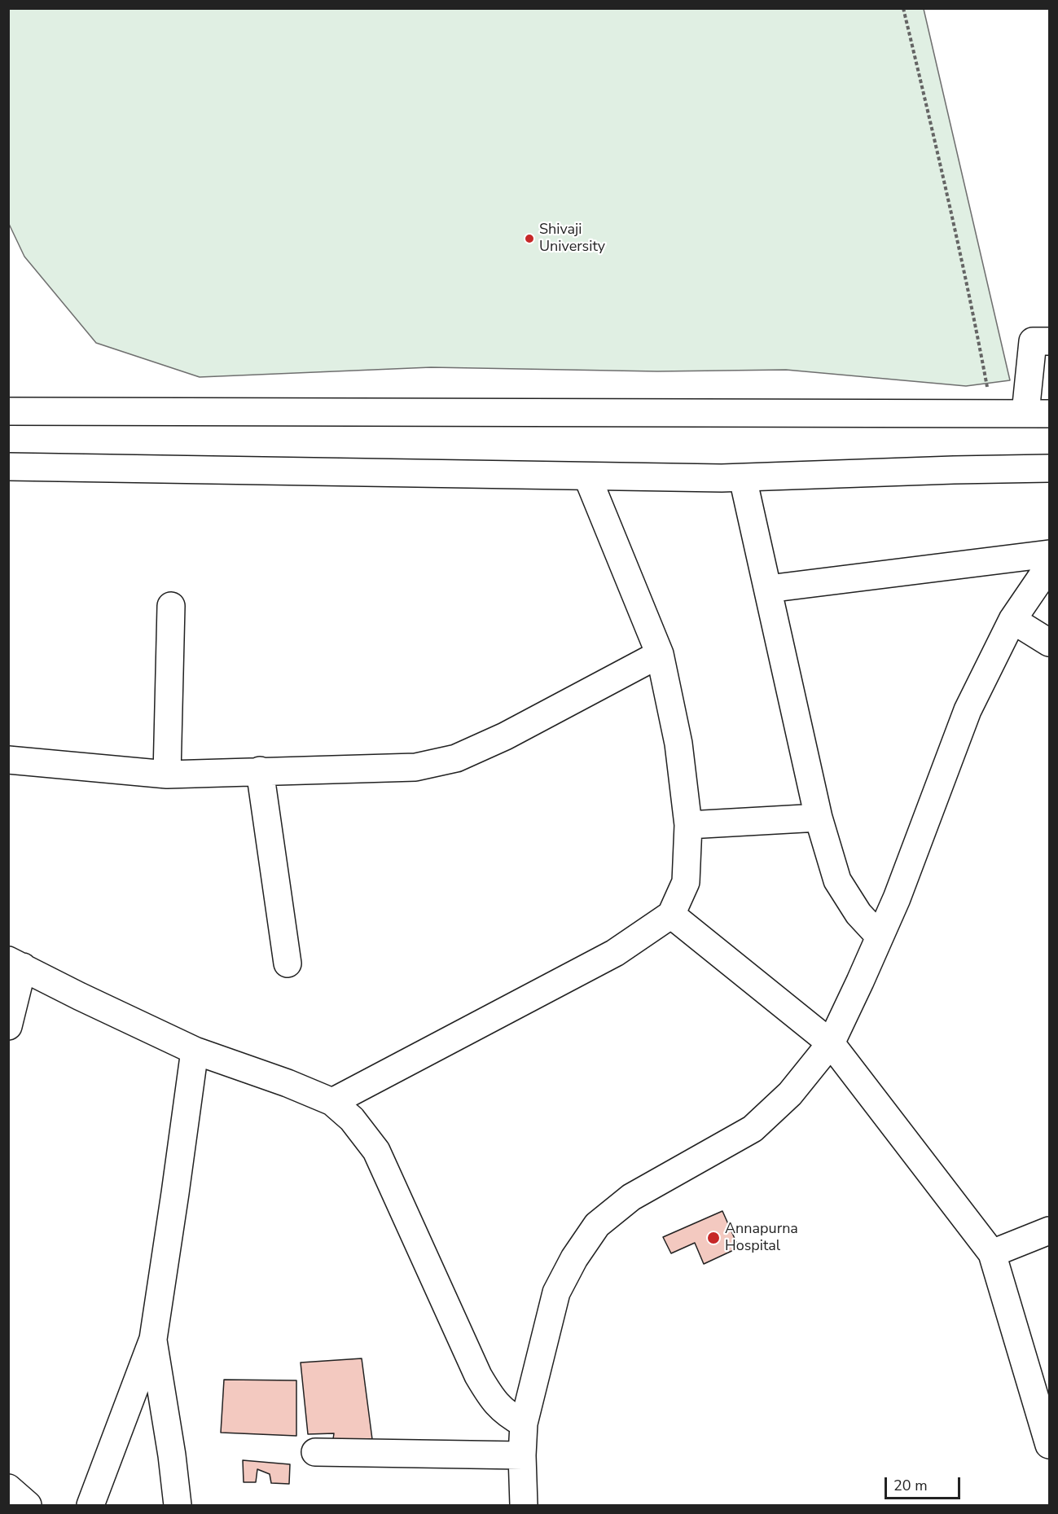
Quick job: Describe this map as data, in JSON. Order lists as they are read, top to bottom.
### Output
{
  "places": ["Shivaji University", "Annapurna Hospital"],
  "scale_bar": "20 m"
}
